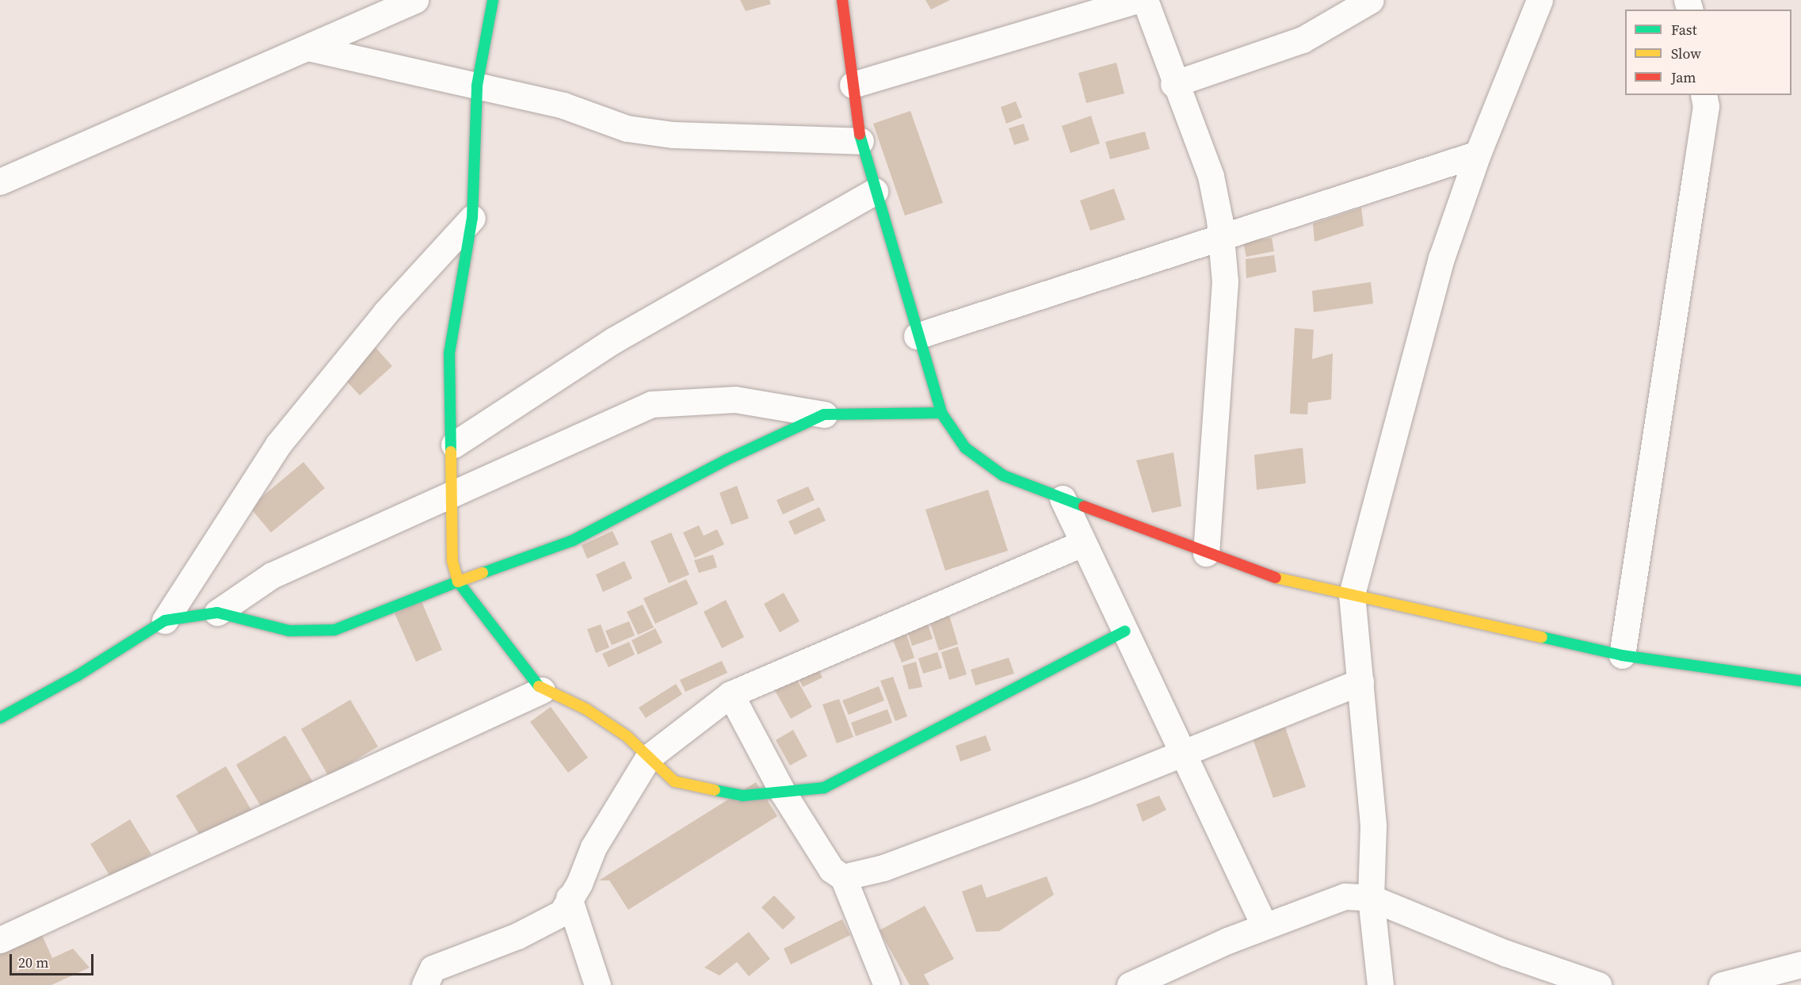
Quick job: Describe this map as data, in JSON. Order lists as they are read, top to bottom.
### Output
{
  "legend": ["Fast", "Slow", "Jam"],
  "scale_bar": "20 m"
}
